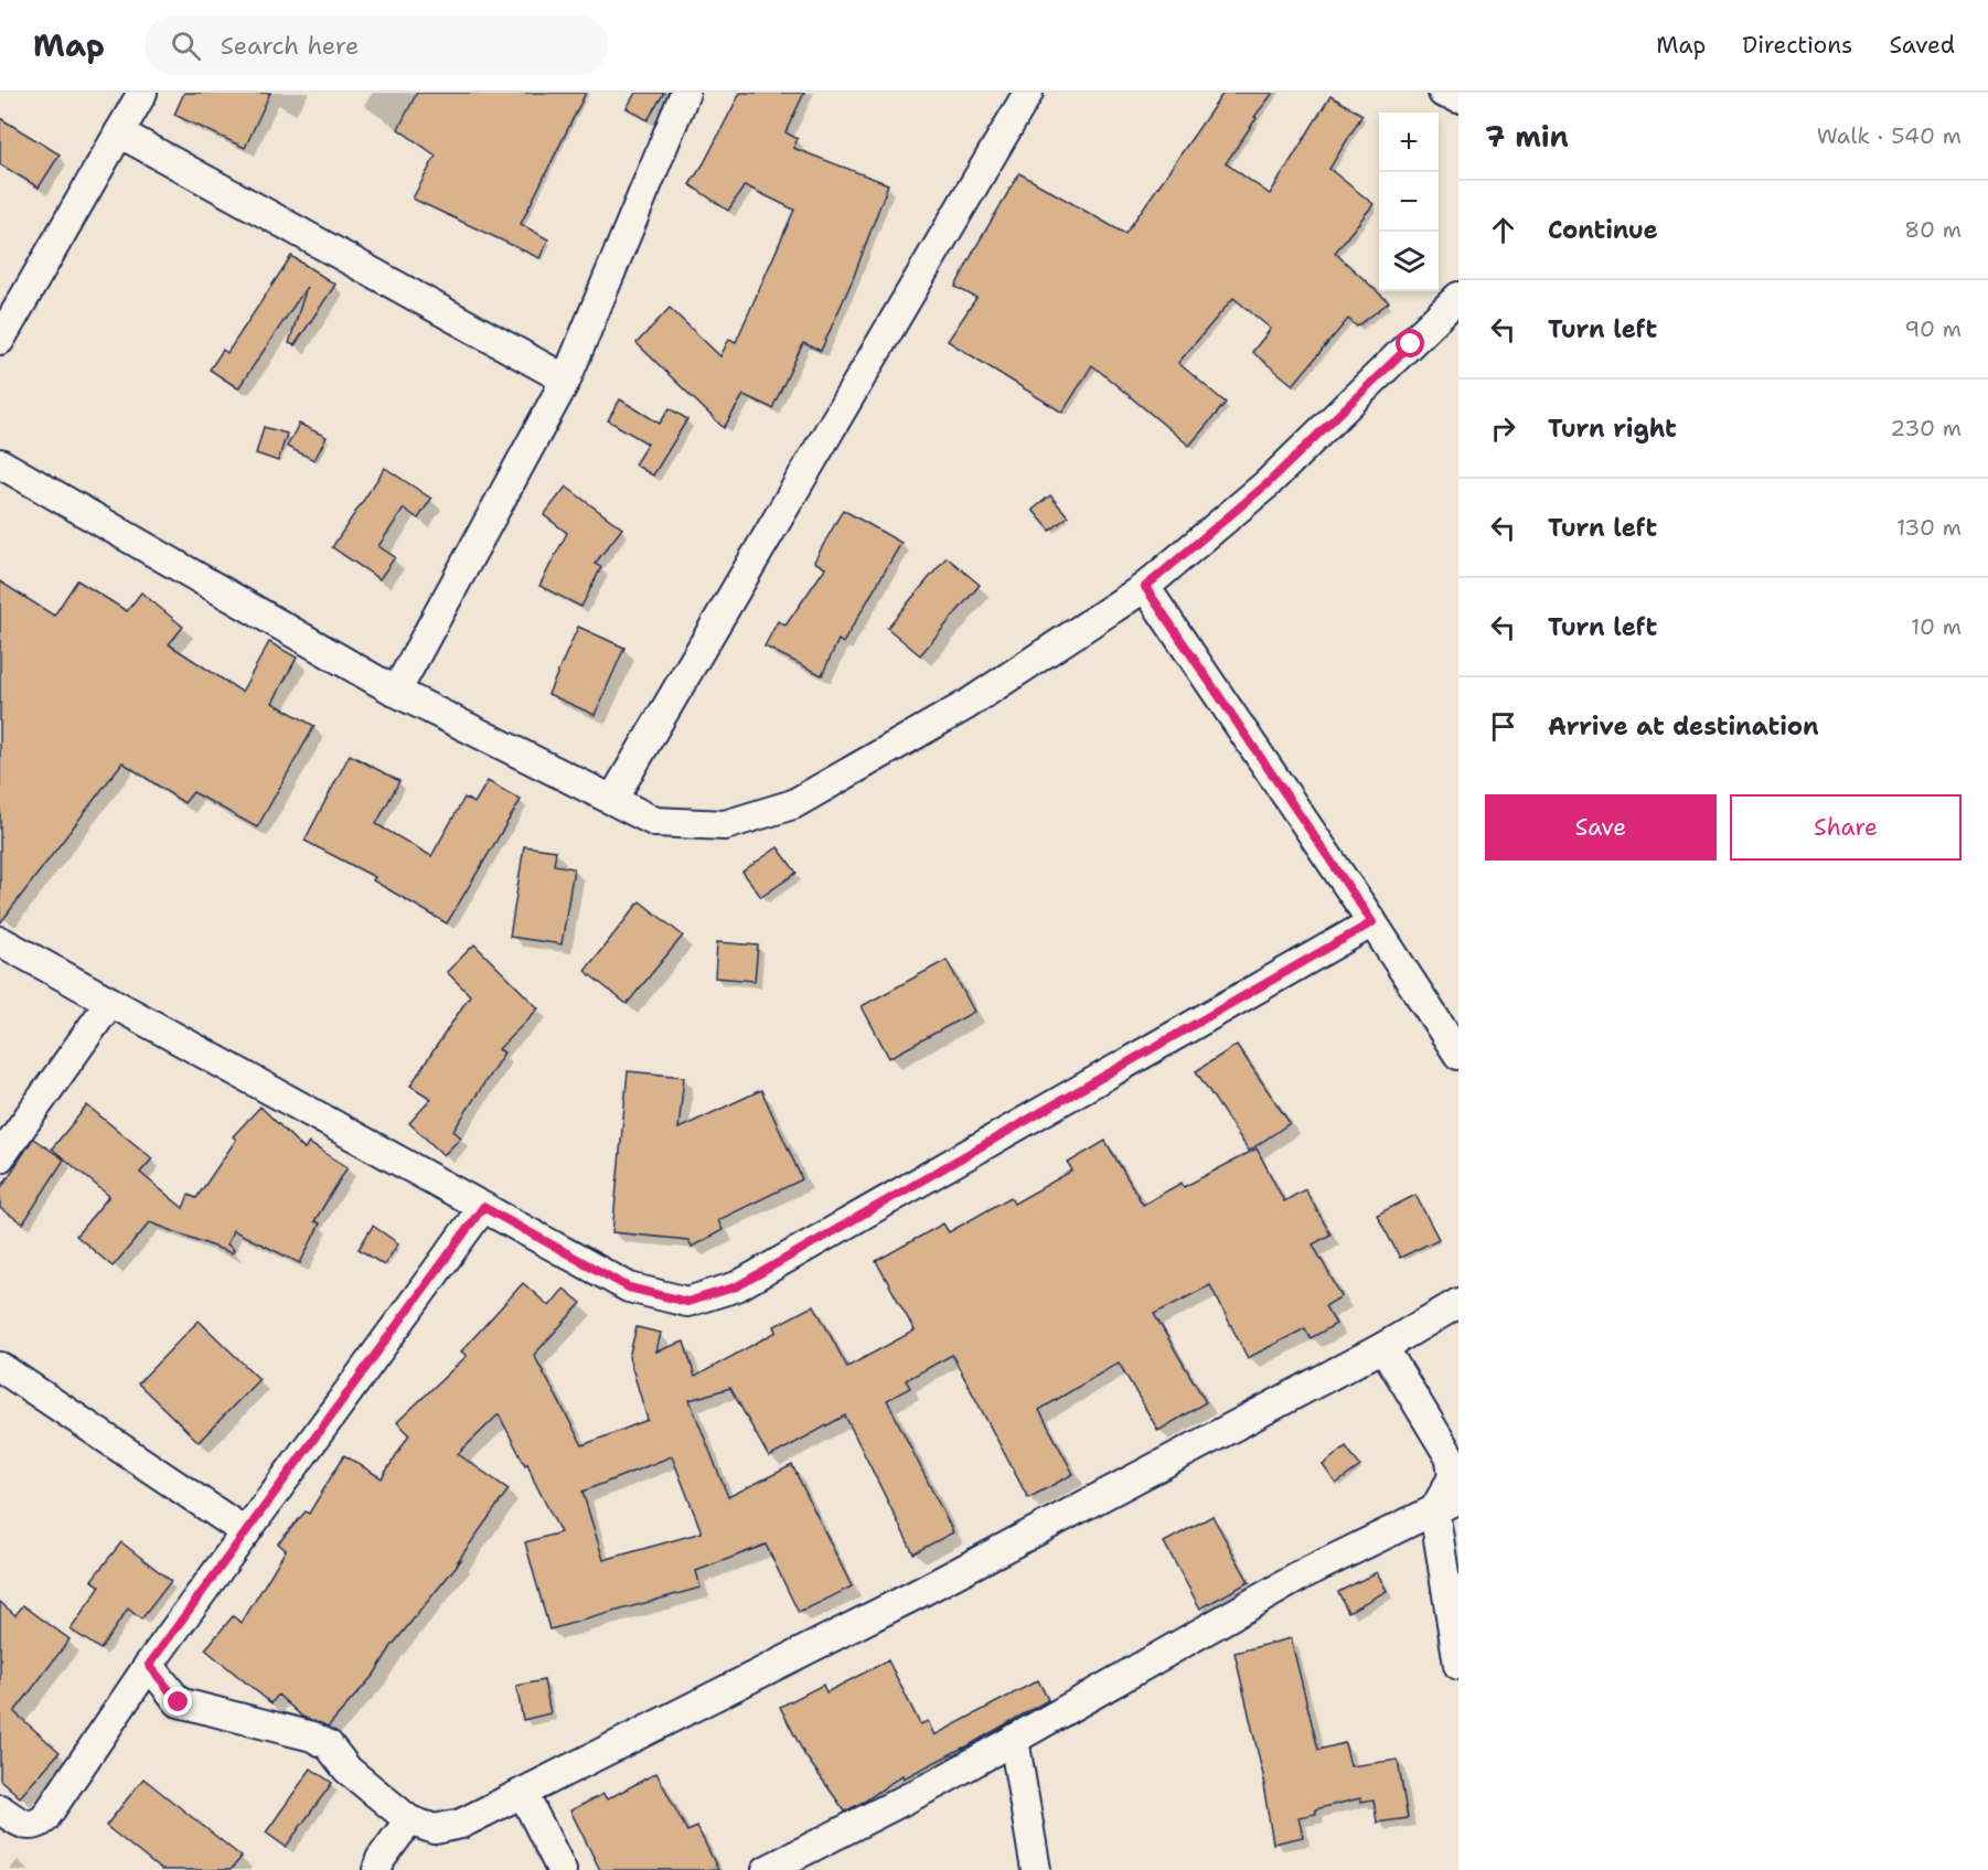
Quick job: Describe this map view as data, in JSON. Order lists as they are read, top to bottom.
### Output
{
  "page": {
    "header": "Map",
    "search": "Search here",
    "nav": ["Map", "Directions", "Saved"],
    "heading": ["7 min", "Walk · 540 m"],
    "map_buttons": ["+", "−"],
    "list": [
      ["Continue", "80 m"],
      ["Turn left", "90 m"],
      ["Turn right", "230 m"],
      ["Turn left", "130 m"],
      ["Turn left", "10 m"],
      "Arrive at destination"
    ],
    "buttons": ["Save", "Share"]
  }
}
